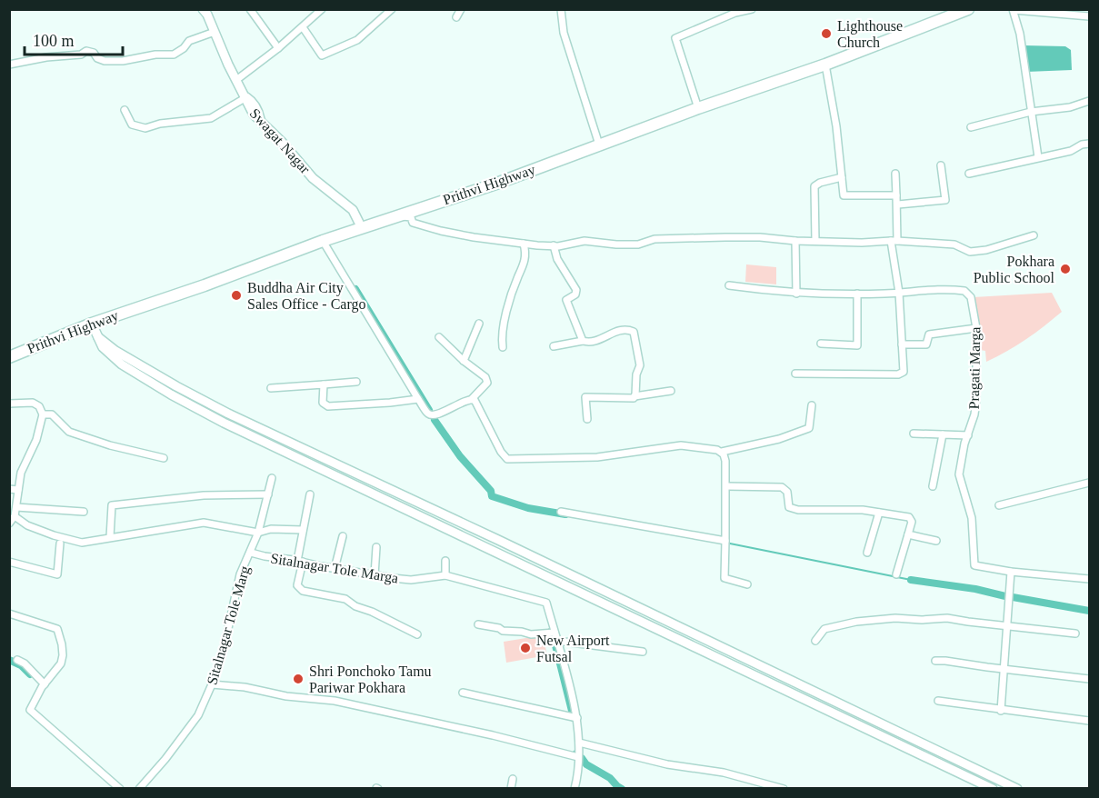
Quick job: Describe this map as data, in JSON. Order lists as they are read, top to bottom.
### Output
{
  "streets": {
    "highway": ["Prithvi Highway"],
    "street": [
      "Swagat Nagar",
      "Pragati Marga",
      "Sitalnagar Tole Marga",
      "Sitalnagar Tole Marg"
    ]
  },
  "crossings": [
    ["Swagat Nagar", "Prithvi Highway"],
    ["Sitalnagar Tole Marga", "Sitalnagar Tole Marg"]
  ],
  "places": [
    "Lighthouse Church",
    "Pokhara Public School",
    "Buddha Air City Sales Office - Cargo",
    "New Airport Futsal",
    "Shri Ponchoko Tamu Pariwar Pokhara"
  ],
  "scale_bar": "100 m"
}
